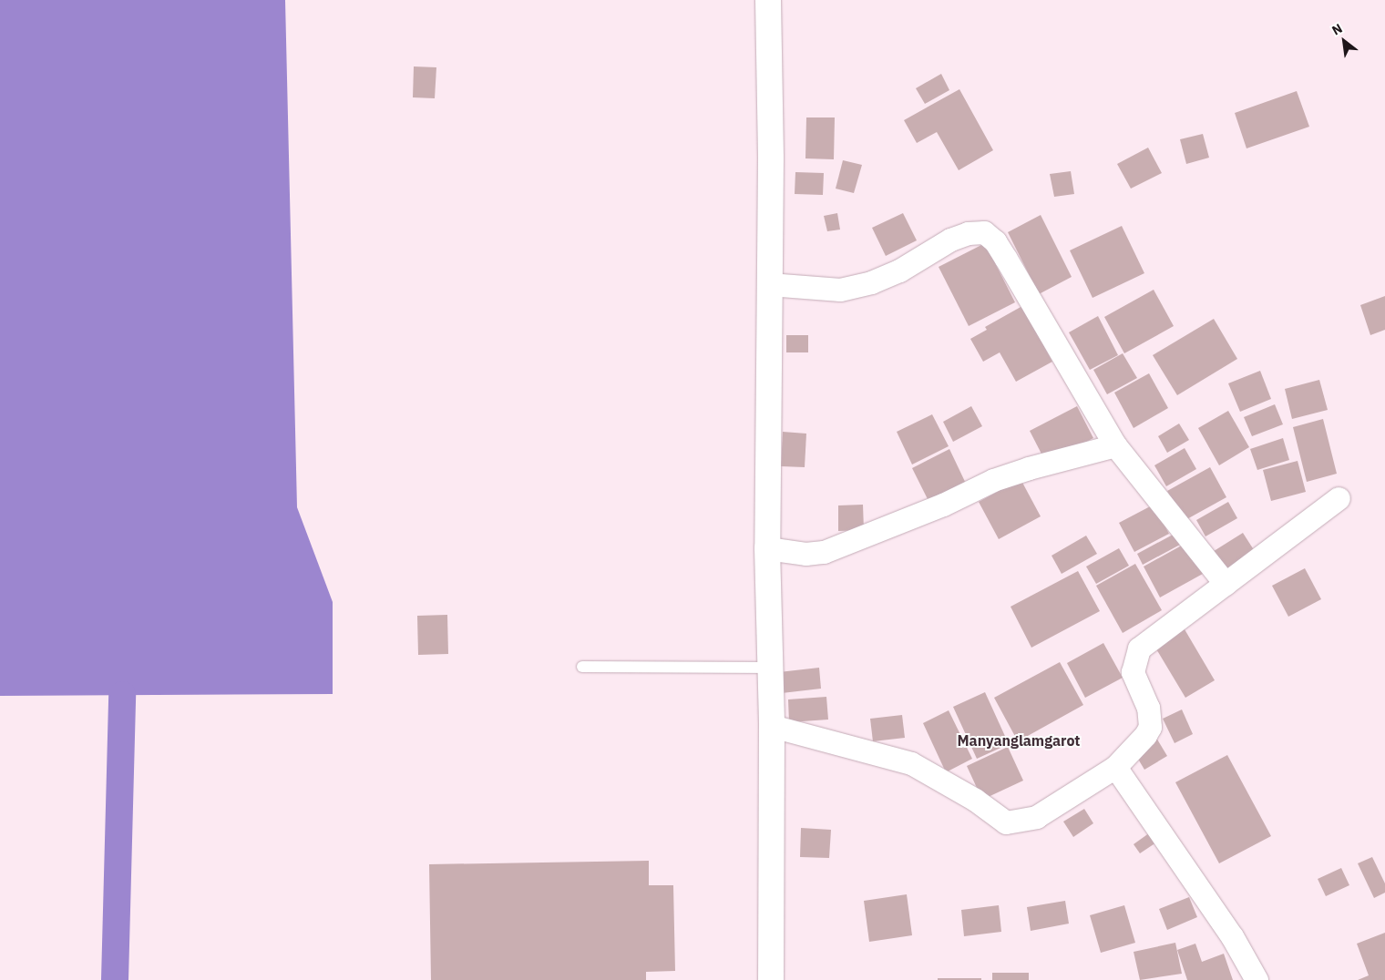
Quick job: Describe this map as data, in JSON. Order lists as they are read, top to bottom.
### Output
{
  "districts": ["Manyanglamgarot"],
  "north": "top left"
}
